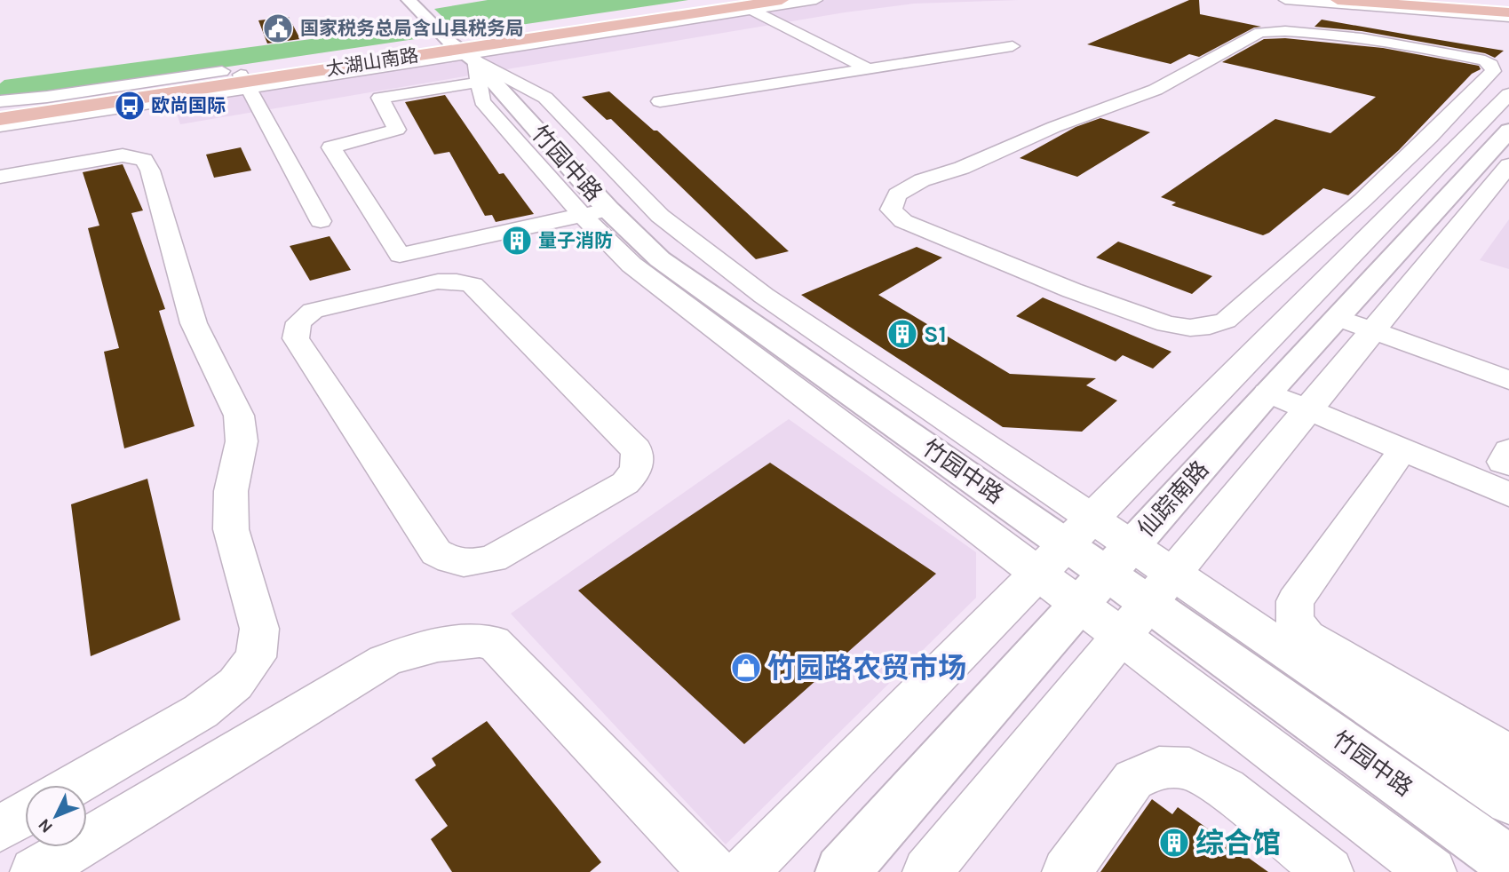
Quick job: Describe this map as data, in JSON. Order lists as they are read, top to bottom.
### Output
{
  "streets": {
    "main road": ["太湖山南路", "竹园中路", "仙踪南路"]
  },
  "crossings": [
    ["竹园中路", "仙踪南路"]
  ],
  "places": {
    "public building": ["国家税务总局含山县税务局"],
    "bus stop": ["欧尚国际"],
    "building": ["量子消防", "S1", "综合馆"],
    "shop": ["竹园路农贸市场"]
  },
  "north": "bottom left"
}
